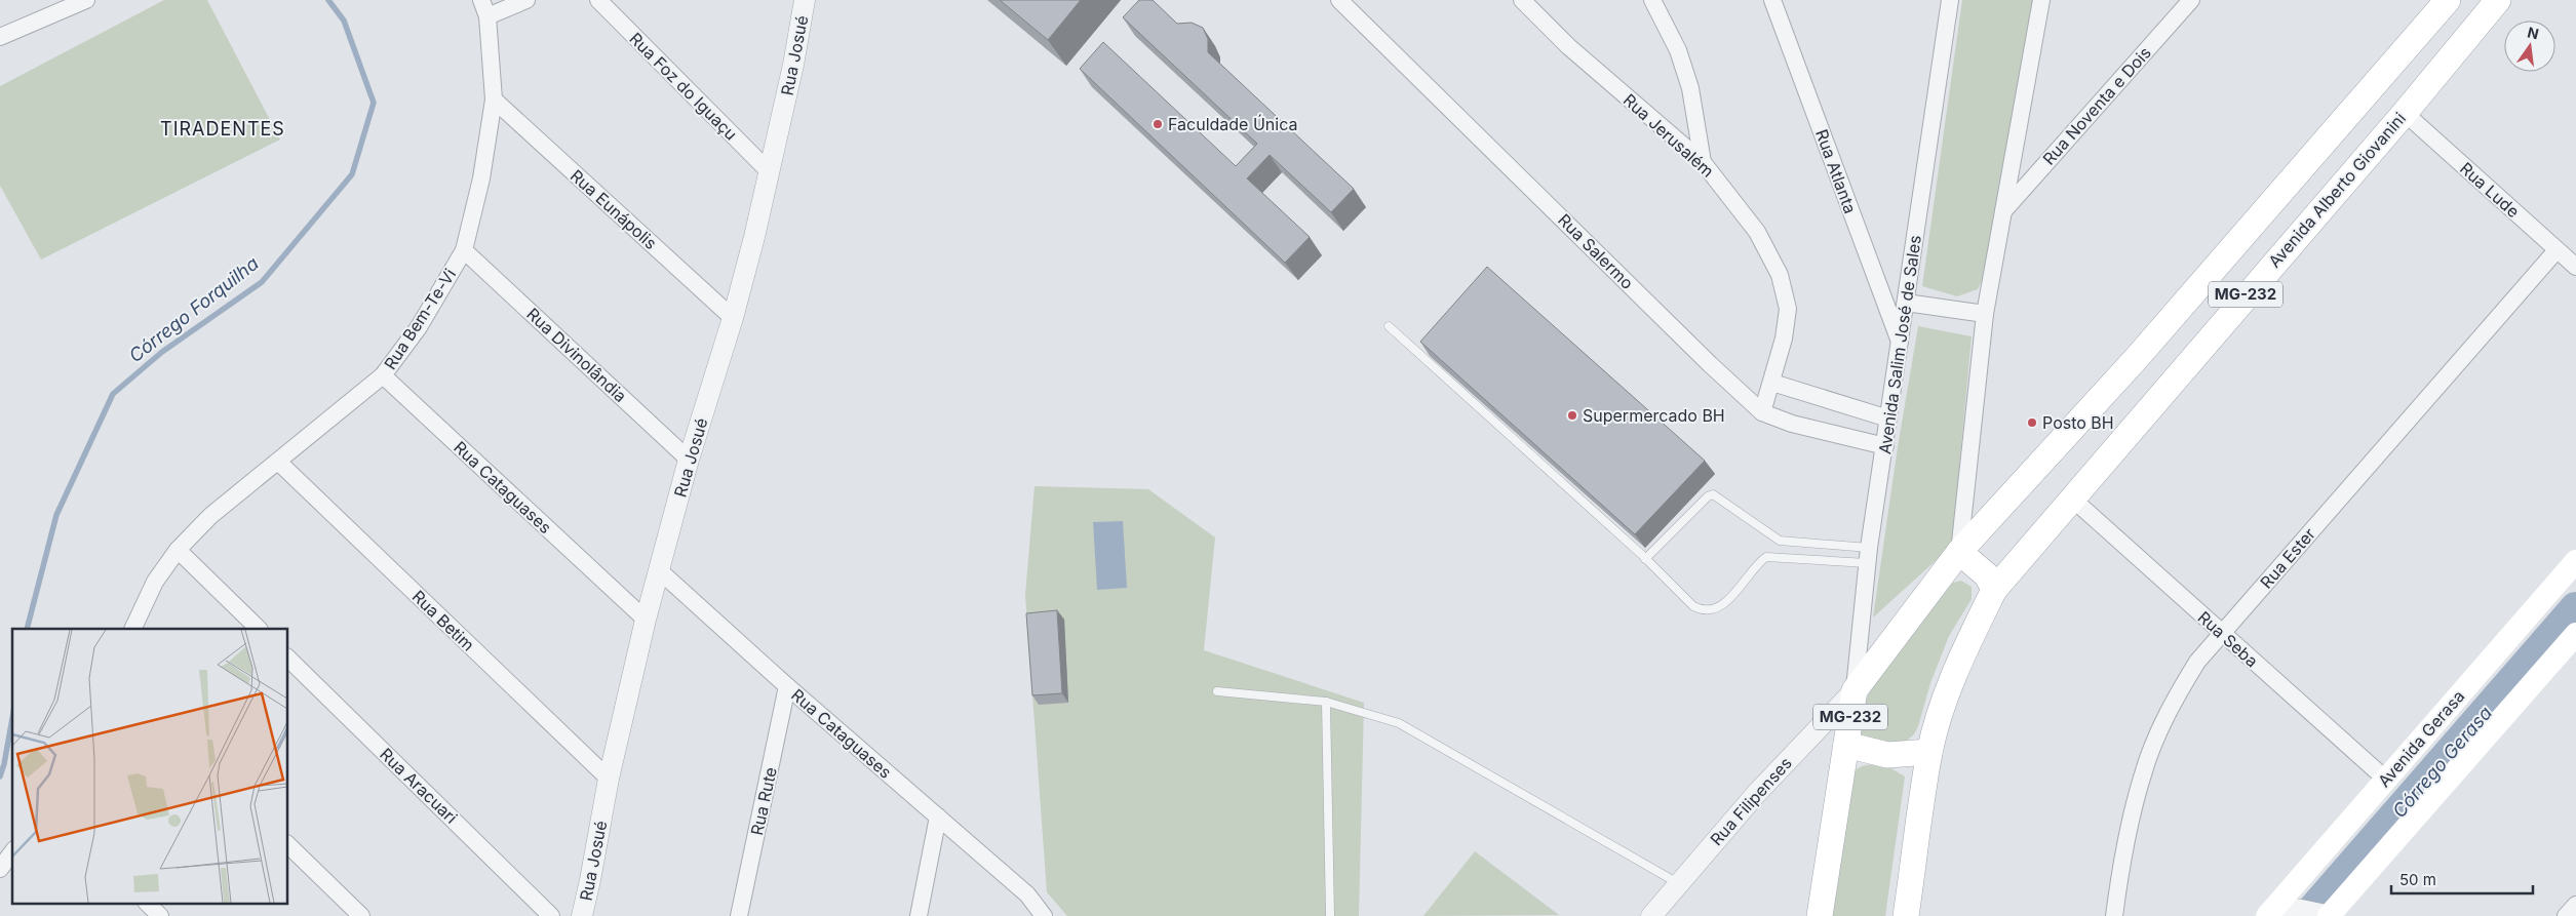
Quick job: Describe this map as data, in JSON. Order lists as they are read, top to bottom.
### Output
{
  "streets": {
    "main road": ["Avenida Alberto Giovanini", "MG-232", "Avenida Gerasa"],
    "street": [
      "Rua Josué",
      "Rua Foz do Iguaçu",
      "Rua Noventa e Dois",
      "Rua Jerusalém",
      "Rua Atlanta",
      "Rua Lude",
      "Rua Eunápolis",
      "Rua Salermo",
      "Rua Bem-Te-Vi",
      "Avenida Salim José de Sales",
      "Rua Divinolândia",
      "Rua Cataguases",
      "Rua Ester",
      "Rua Betim",
      "Rua Seba",
      "Rua Aracuari",
      "Rua Rute",
      "Rua Filipenses"
    ]
  },
  "crossings": [
    ["Rua Josué", "Rua Foz do Iguaçu"],
    ["Rua Josué", "Rua Eunápolis"],
    ["Rua Josué", "Rua Divinolândia"],
    ["Rua Josué", "Rua Cataguases"],
    ["Rua Josué", "Rua Betim"],
    ["Rua Jerusalém", "Rua Salermo"],
    ["Rua Atlanta", "Avenida Salim José de Sales"],
    ["Avenida Alberto Giovanini", "Rua Lude"],
    ["Avenida Alberto Giovanini", "MG-232"],
    ["Avenida Alberto Giovanini", "Rua Seba"],
    ["Rua Lude", "Rua Ester"],
    ["Rua Eunápolis", "Rua Bem-Te-Vi"],
    ["Rua Salermo", "Avenida Salim José de Sales"],
    ["MG-232", "Avenida Salim José de Sales"],
    ["MG-232", "Rua Filipenses"],
    ["Rua Bem-Te-Vi", "Rua Divinolândia"],
    ["Rua Bem-Te-Vi", "Rua Cataguases"],
    ["Rua Bem-Te-Vi", "Rua Betim"],
    ["Avenida Salim José de Sales", "Rua Filipenses"],
    ["Rua Cataguases", "Rua Rute"],
    ["Rua Ester", "Rua Seba"],
    ["Rua Seba", "Avenida Gerasa"]
  ],
  "districts": ["TIRADENTES"],
  "water": ["Córrego Forquilha", "Córrego Gerasa"],
  "places": ["Faculdade Única", "Supermercado BH", "Posto BH"],
  "scale_bar": "50 m",
  "north": "top"
}
